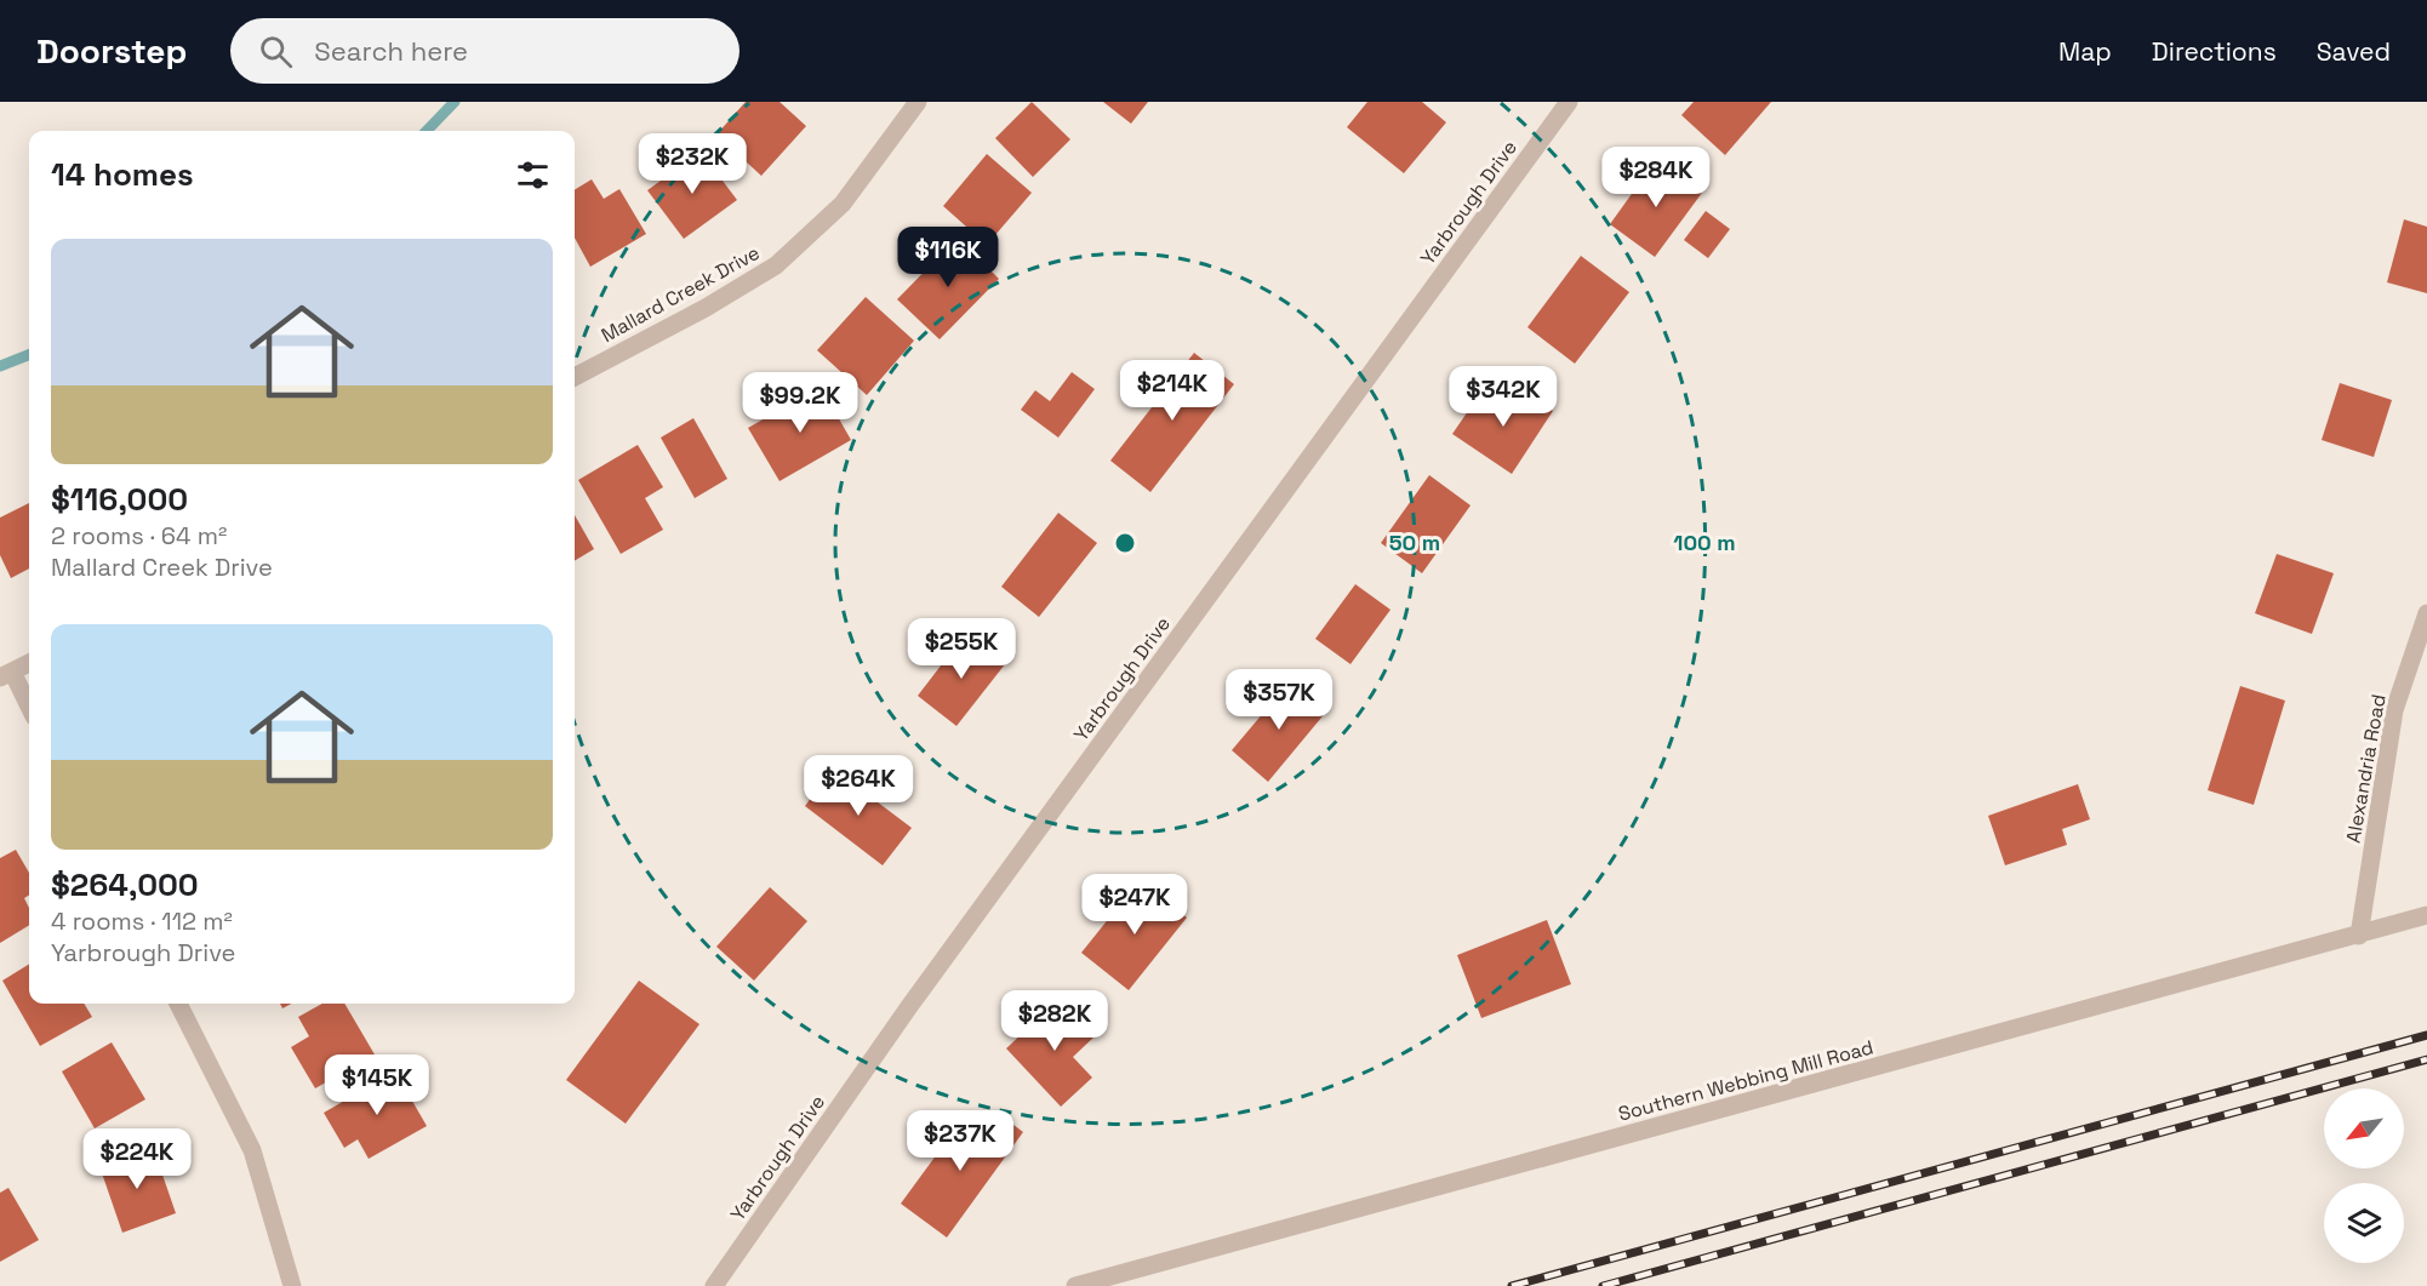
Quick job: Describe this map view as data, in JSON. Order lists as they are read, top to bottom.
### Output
{
  "streets": {
    "street": [
      "Yarbrough Drive",
      "Mallard Creek Drive",
      "Alexandria Road",
      "Southern Webbing Mill Road"
    ]
  },
  "crossings": [
    ["Alexandria Road", "Southern Webbing Mill Road"]
  ],
  "north": "bottom left",
  "page": {
    "header": "Doorstep",
    "search": "Search here",
    "nav": ["Map", "Directions", "Saved"],
    "heading": "14 homes",
    "price": [
      "$232K",
      "$284K",
      "$116K",
      "$214K",
      "$342K",
      "$99.2K",
      "$255K",
      "$357K",
      "$264K",
      "$247K",
      "$282K",
      "$145K",
      "$237K",
      "$224K"
    ],
    "list": [
      {
        "name": "$116,000",
        "note": "2 rooms · 64 m² · Mallard Creek Drive"
      },
      {
        "name": "$264,000",
        "note": "4 rooms · 112 m² · Yarbrough Drive"
      }
    ]
  },
  "rings": ["50 m", "100 m"]
}
